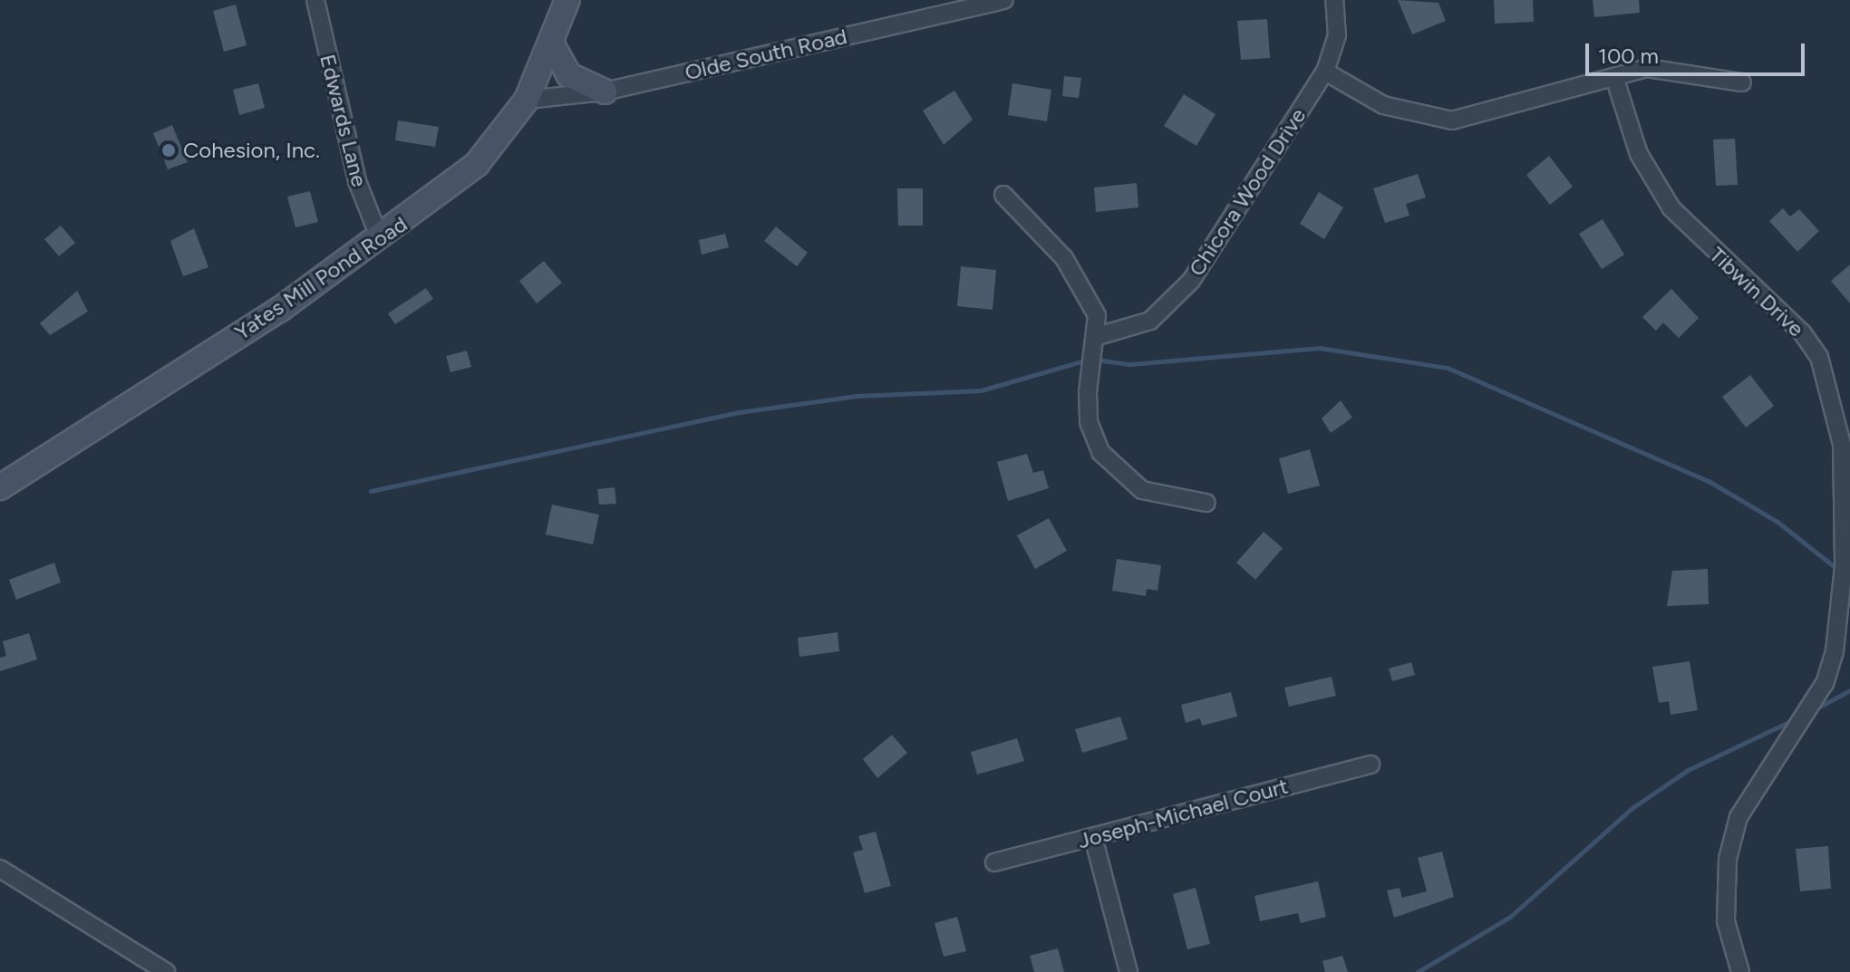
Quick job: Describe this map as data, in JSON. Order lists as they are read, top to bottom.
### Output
{
  "streets": {
    "street": [
      "Olde South Road",
      "Edwards Lane",
      "Chicora Wood Drive",
      "Yates Mill Pond Road",
      "Tibwin Drive",
      "Joseph-Michael Court"
    ]
  },
  "crossings": [
    ["Olde South Road", "Yates Mill Pond Road"],
    ["Edwards Lane", "Yates Mill Pond Road"]
  ],
  "places": ["Cohesion, Inc."],
  "scale_bar": "100 m"
}
